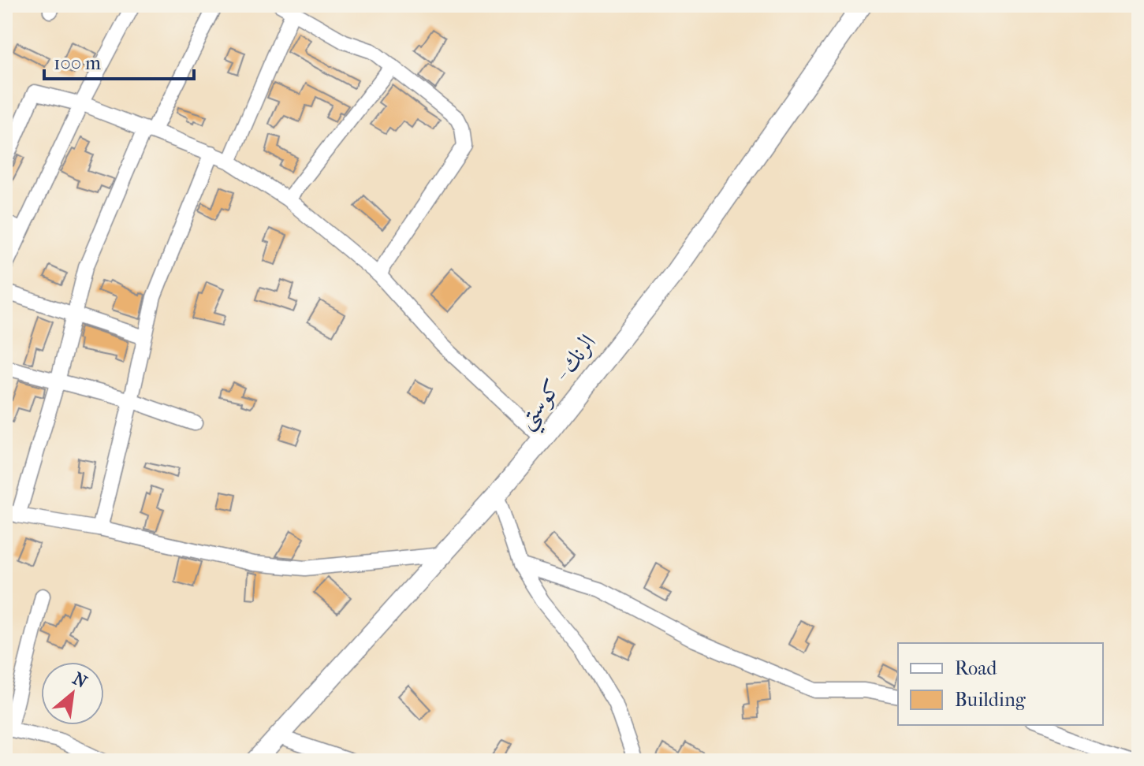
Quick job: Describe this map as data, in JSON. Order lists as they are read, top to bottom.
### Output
{
  "streets": {
    "main road": ["الرنك - كوستي"]
  },
  "legend": ["Road", "Building"],
  "scale_bar": "100 m",
  "north": "top right"
}
